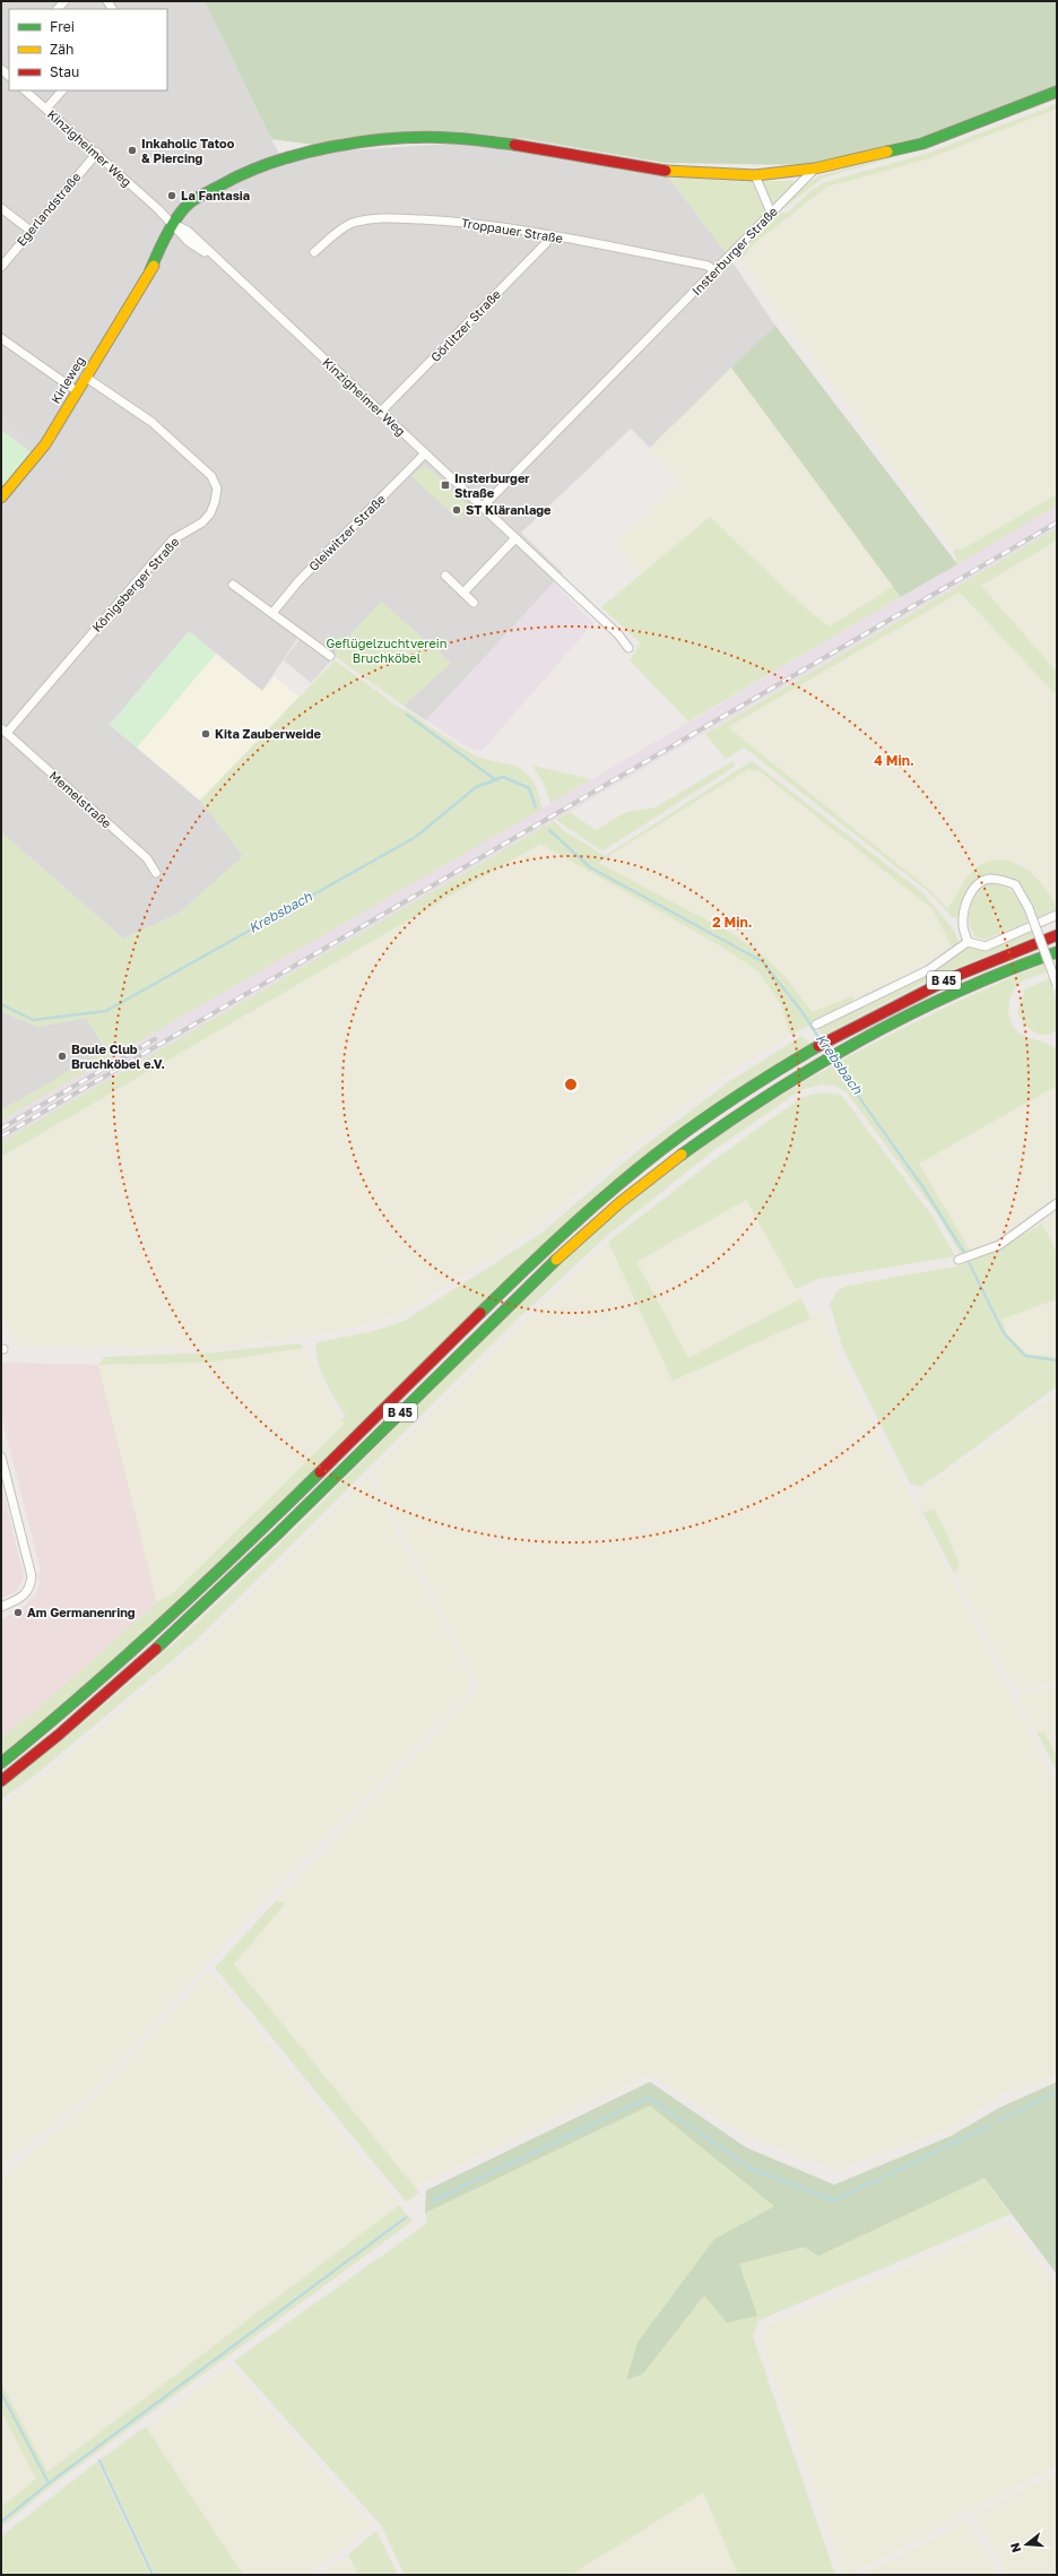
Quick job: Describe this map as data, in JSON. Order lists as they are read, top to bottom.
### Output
{
  "streets": {
    "main road": ["Kirleweg", "B 45"],
    "street": [
      "Kinzigheimer Weg",
      "Egerlandstraße",
      "Troppauer Straße",
      "Insterburger Straße",
      "Görlitzer Straße",
      "Gleiwitzer Straße",
      "Königsberger Straße",
      "Memelstraße"
    ]
  },
  "crossings": [
    ["Kinzigheimer Weg", "Egerlandstraße"],
    ["Kinzigheimer Weg", "Insterburger Straße"],
    ["Kinzigheimer Weg", "Görlitzer Straße"],
    ["Kinzigheimer Weg", "Kirleweg"],
    ["Kinzigheimer Weg", "Gleiwitzer Straße"],
    ["Troppauer Straße", "Insterburger Straße"],
    ["Troppauer Straße", "Görlitzer Straße"],
    ["Insterburger Straße", "Kirleweg"],
    ["Kirleweg", "Königsberger Straße"],
    ["Königsberger Straße", "Memelstraße"]
  ],
  "water": ["Krebsbach"],
  "parks": ["Geflügelzuchtverein Bruchköbel"],
  "places": {
    "other": [
      "Inkaholic Tatoo & Piercing",
      "La Fantasia",
      "ST Kläranlage",
      "Kita Zauberweide",
      "Boule Club Bruchköbel e.V.",
      "Am Germanenring"
    ],
    "transit": ["Insterburger Straße"]
  },
  "legend": ["Frei", "Zäh", "Stau"],
  "north": "left",
  "rings": ["4 Min.", "2 Min."]
}
